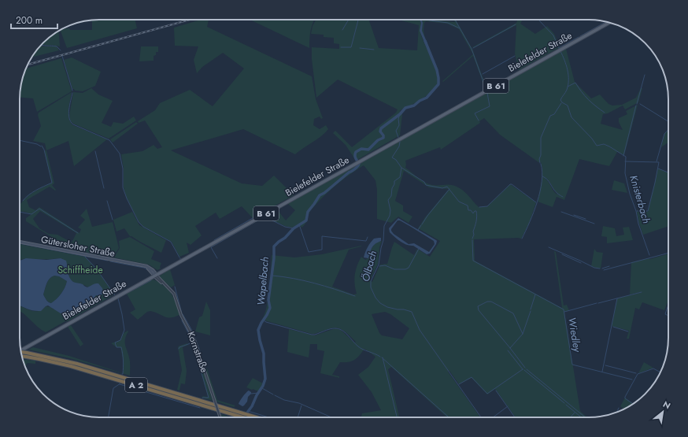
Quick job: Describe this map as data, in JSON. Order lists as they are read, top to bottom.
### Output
{
  "streets": {
    "highway": ["A 2"],
    "main road": ["Bielefelder Straße", "B 61", "Gütersloher Straße"],
    "street": ["Kornstraße"]
  },
  "crossings": [
    ["Bielefelder Straße", "Gütersloher Straße"],
    ["Bielefelder Straße", "Kornstraße"],
    ["Gütersloher Straße", "Kornstraße"]
  ],
  "water": [
    "Knisterbach",
    "Ölbach",
    "Wapelbach",
    "Wiedley"
  ],
  "parks": ["Schiffheide"],
  "scale_bar": "200 m",
  "north": "top right"
}
